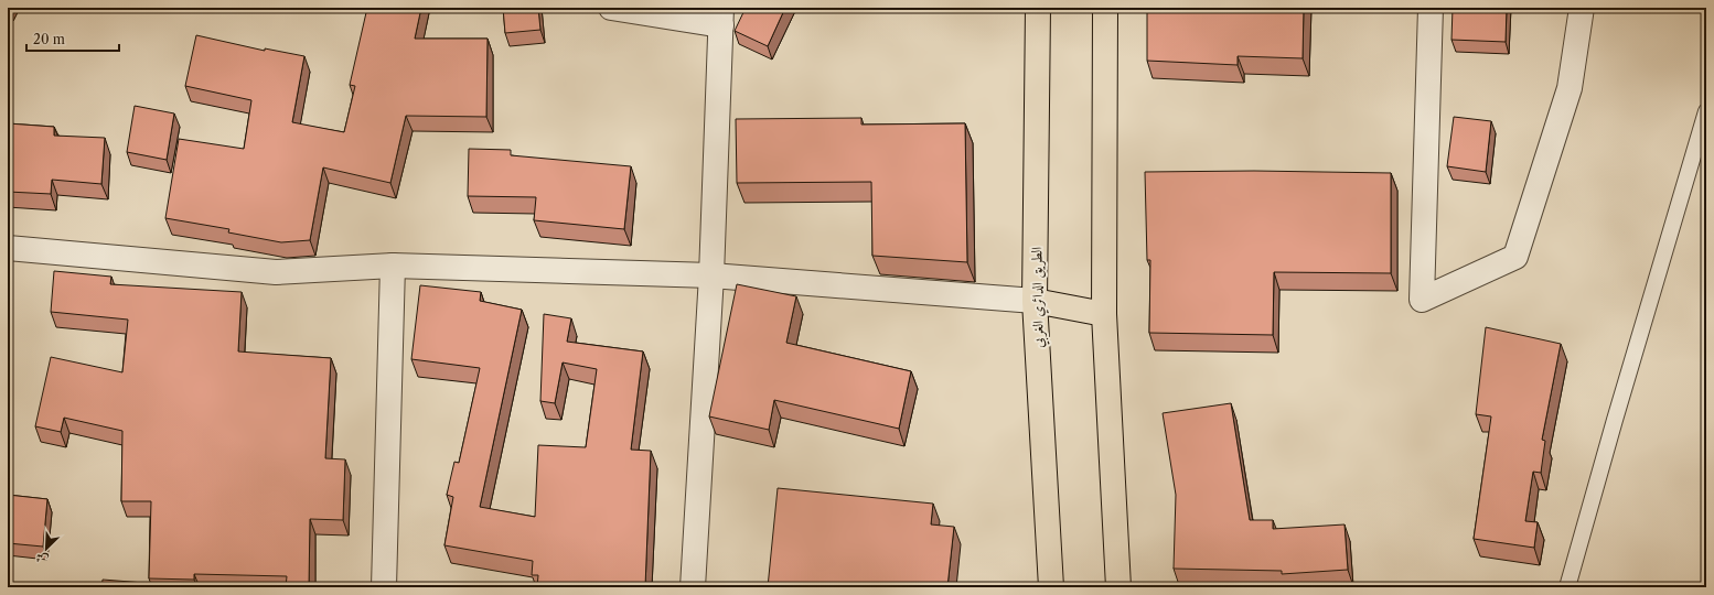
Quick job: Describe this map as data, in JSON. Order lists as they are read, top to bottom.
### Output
{
  "streets": {
    "main road": ["الطريق الدائري الغربي"]
  },
  "scale_bar": "20 m",
  "north": "bottom left"
}
